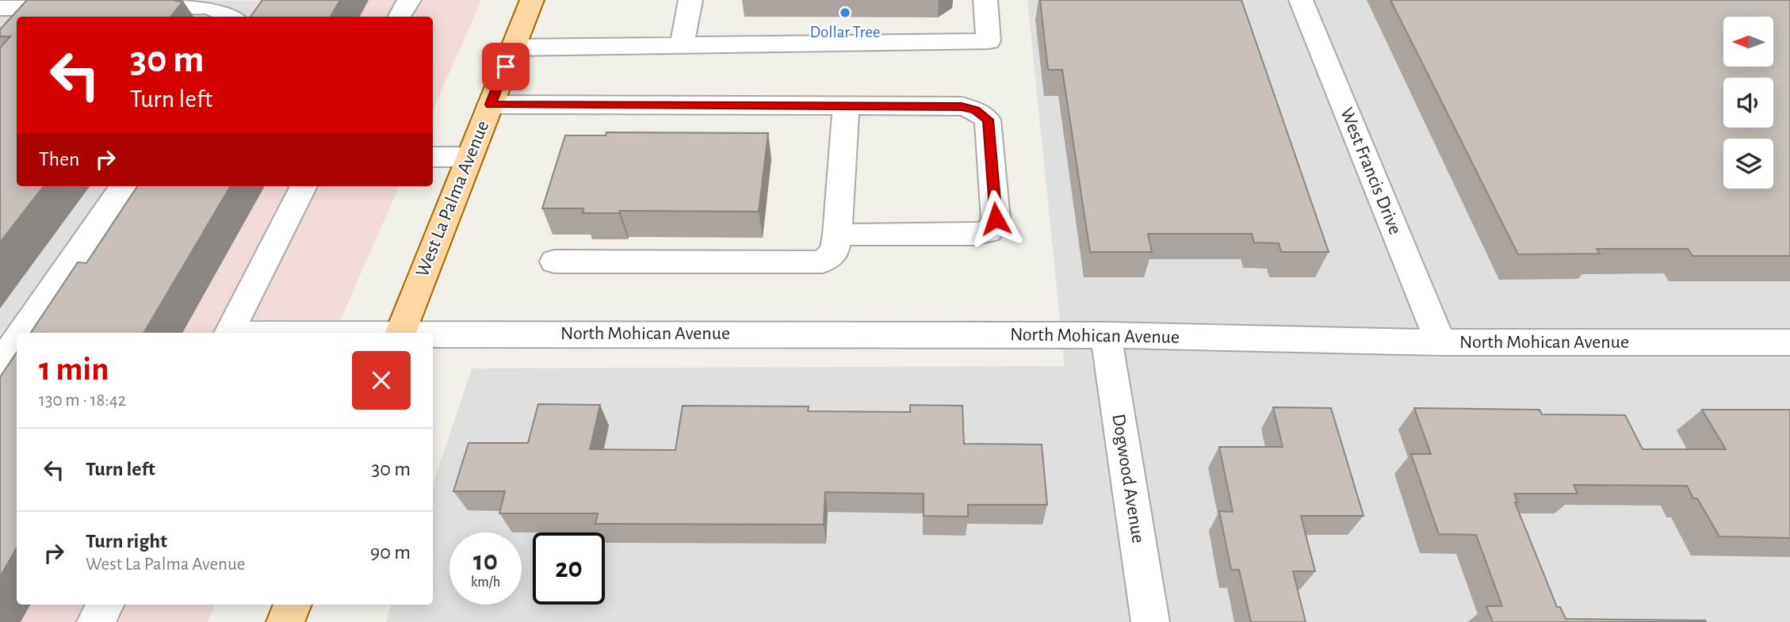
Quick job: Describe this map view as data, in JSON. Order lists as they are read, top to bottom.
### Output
{
  "streets": {
    "main road": ["West La Palma Avenue"],
    "street": ["West Francis Drive", "North Mohican Avenue", "Dogwood Avenue"]
  },
  "crossings": [
    ["West Francis Drive", "North Mohican Avenue"],
    ["North Mohican Avenue", "Dogwood Avenue"]
  ],
  "places": ["Dollar Tree"],
  "north": "left",
  "page": {
    "turn": ["30 m", "Turn left"],
    "then": "Then",
    "heading": ["1 min", "130 m · 18:42"],
    "list": [
      {
        "name": "Turn left",
        "value": "30 m"
      },
      {
        "name": "Turn right",
        "note": "West La Palma Avenue",
        "value": "90 m"
      }
    ],
    "speed": "10 km/h",
    "limit": "20"
  }
}
